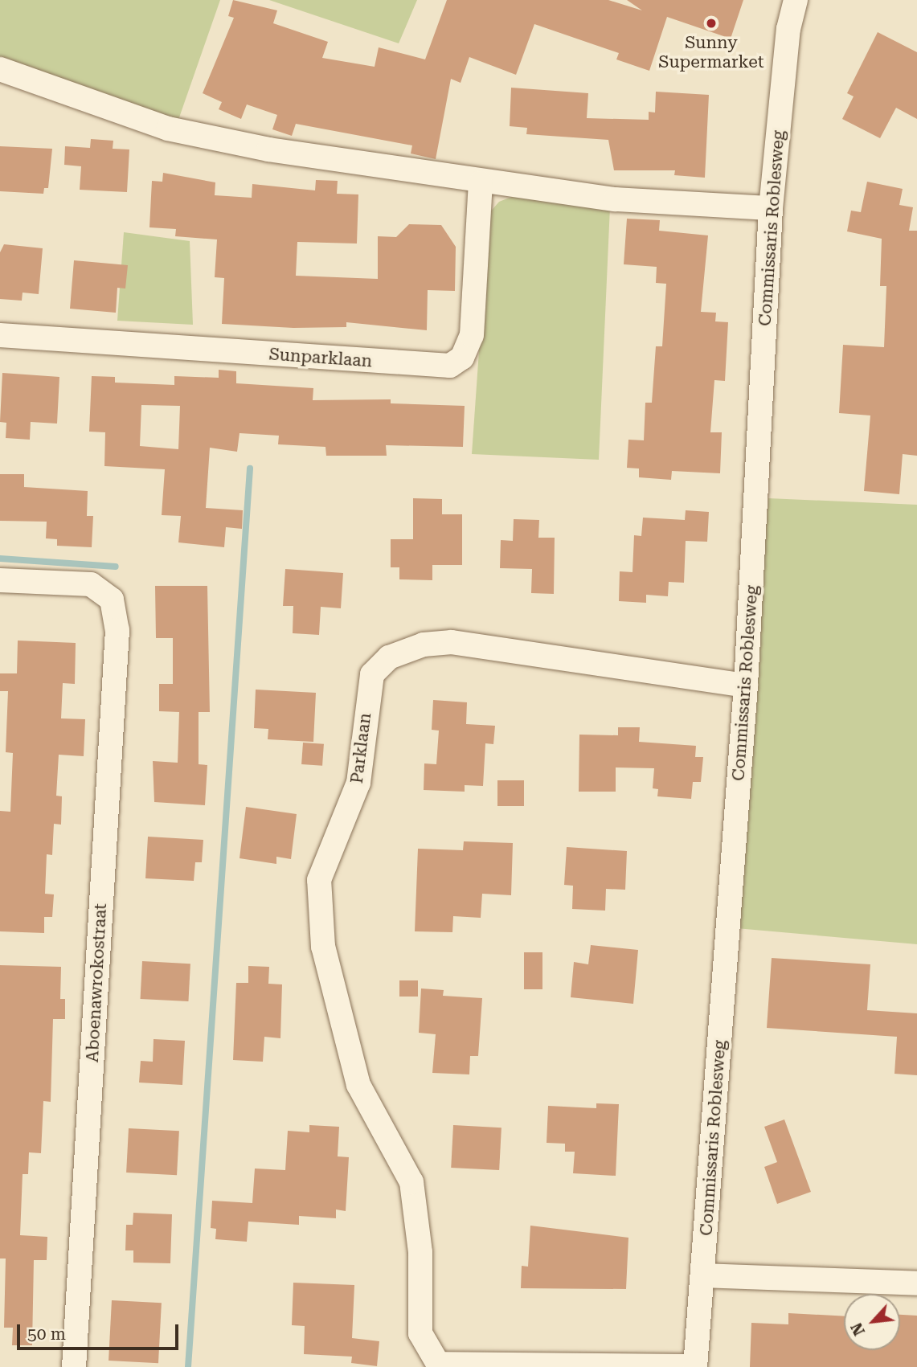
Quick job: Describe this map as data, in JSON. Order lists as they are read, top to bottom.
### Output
{
  "streets": {
    "street": [
      "Commissaris Roblesweg",
      "Sunparklaan",
      "Parklaan",
      "Aboenawrokostraat"
    ]
  },
  "crossings": [
    ["Commissaris Roblesweg", "Parklaan"]
  ],
  "places": ["Sunny Supermarket"],
  "scale_bar": "50 m",
  "north": "bottom left"
}
